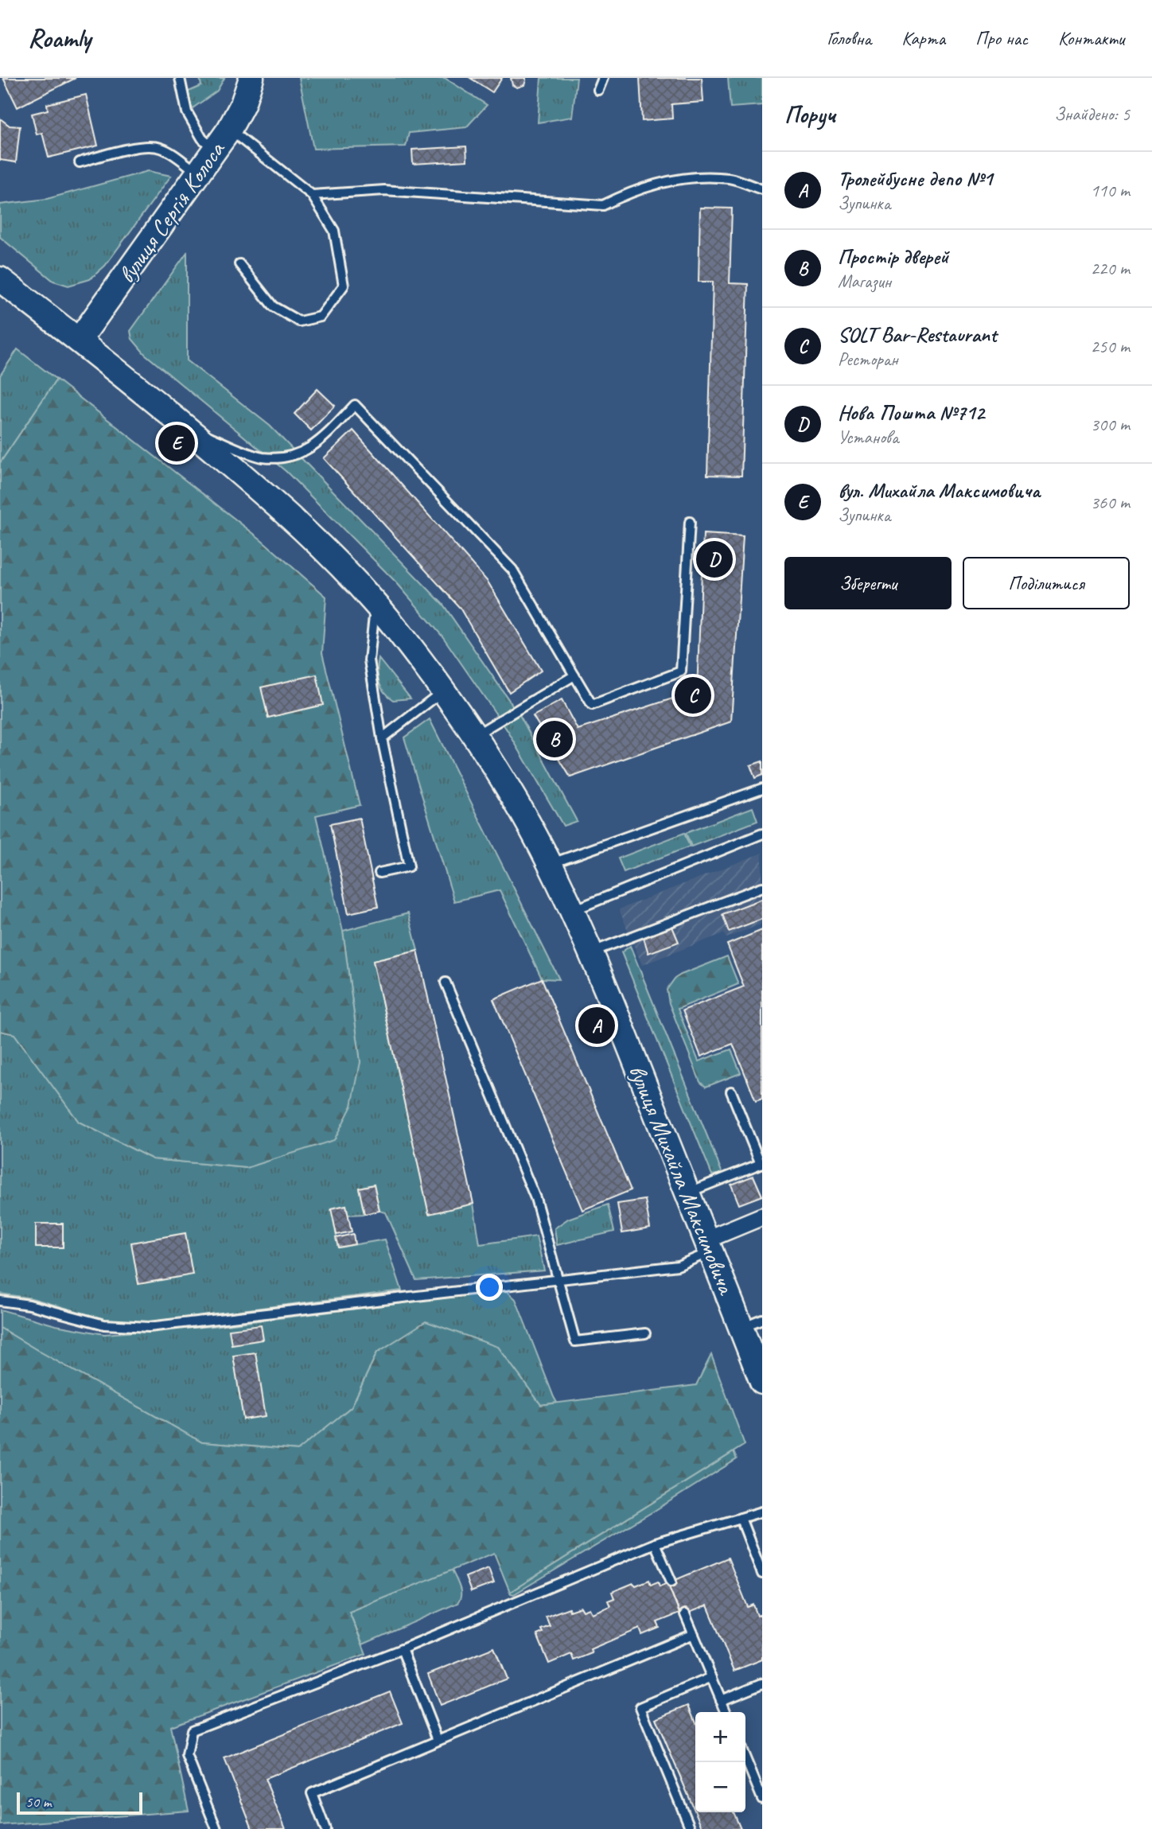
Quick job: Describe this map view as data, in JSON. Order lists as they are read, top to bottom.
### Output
{
  "streets": {
    "main road": ["вулиця Сергія Колоса", "вулиця Михайла Максимовича"]
  },
  "crossings": [
    ["вулиця Сергія Колоса", "вулиця Михайла Максимовича"]
  ],
  "scale_bar": "50 m",
  "page": {
    "header": "Roamly",
    "nav": [
      "Головна",
      "Карта",
      "Про нас",
      "Контакти"
    ],
    "heading": ["Поруч", "Знайдено: 5"],
    "list": [
      {
        "mark": "A",
        "name": "Тролейбусне депо №1",
        "note": "Зупинка",
        "value": "110 m"
      },
      {
        "mark": "B",
        "name": "Простір дверей",
        "note": "Магазин",
        "value": "220 m"
      },
      {
        "mark": "C",
        "name": "SOLT Bar-Restaurant",
        "note": "Ресторан",
        "value": "250 m"
      },
      {
        "mark": "D",
        "name": "Нова Пошта №712",
        "note": "Установа",
        "value": "300 m"
      },
      {
        "mark": "E",
        "name": "вул. Михайла Максимовича",
        "note": "Зупинка",
        "value": "360 m"
      }
    ],
    "pins": [
      "E",
      "D",
      "C",
      "B",
      "A"
    ],
    "buttons": ["Зберегти", "Поділитися"],
    "map_buttons": ["+", "−"],
    "scale": "50 m"
  }
}
